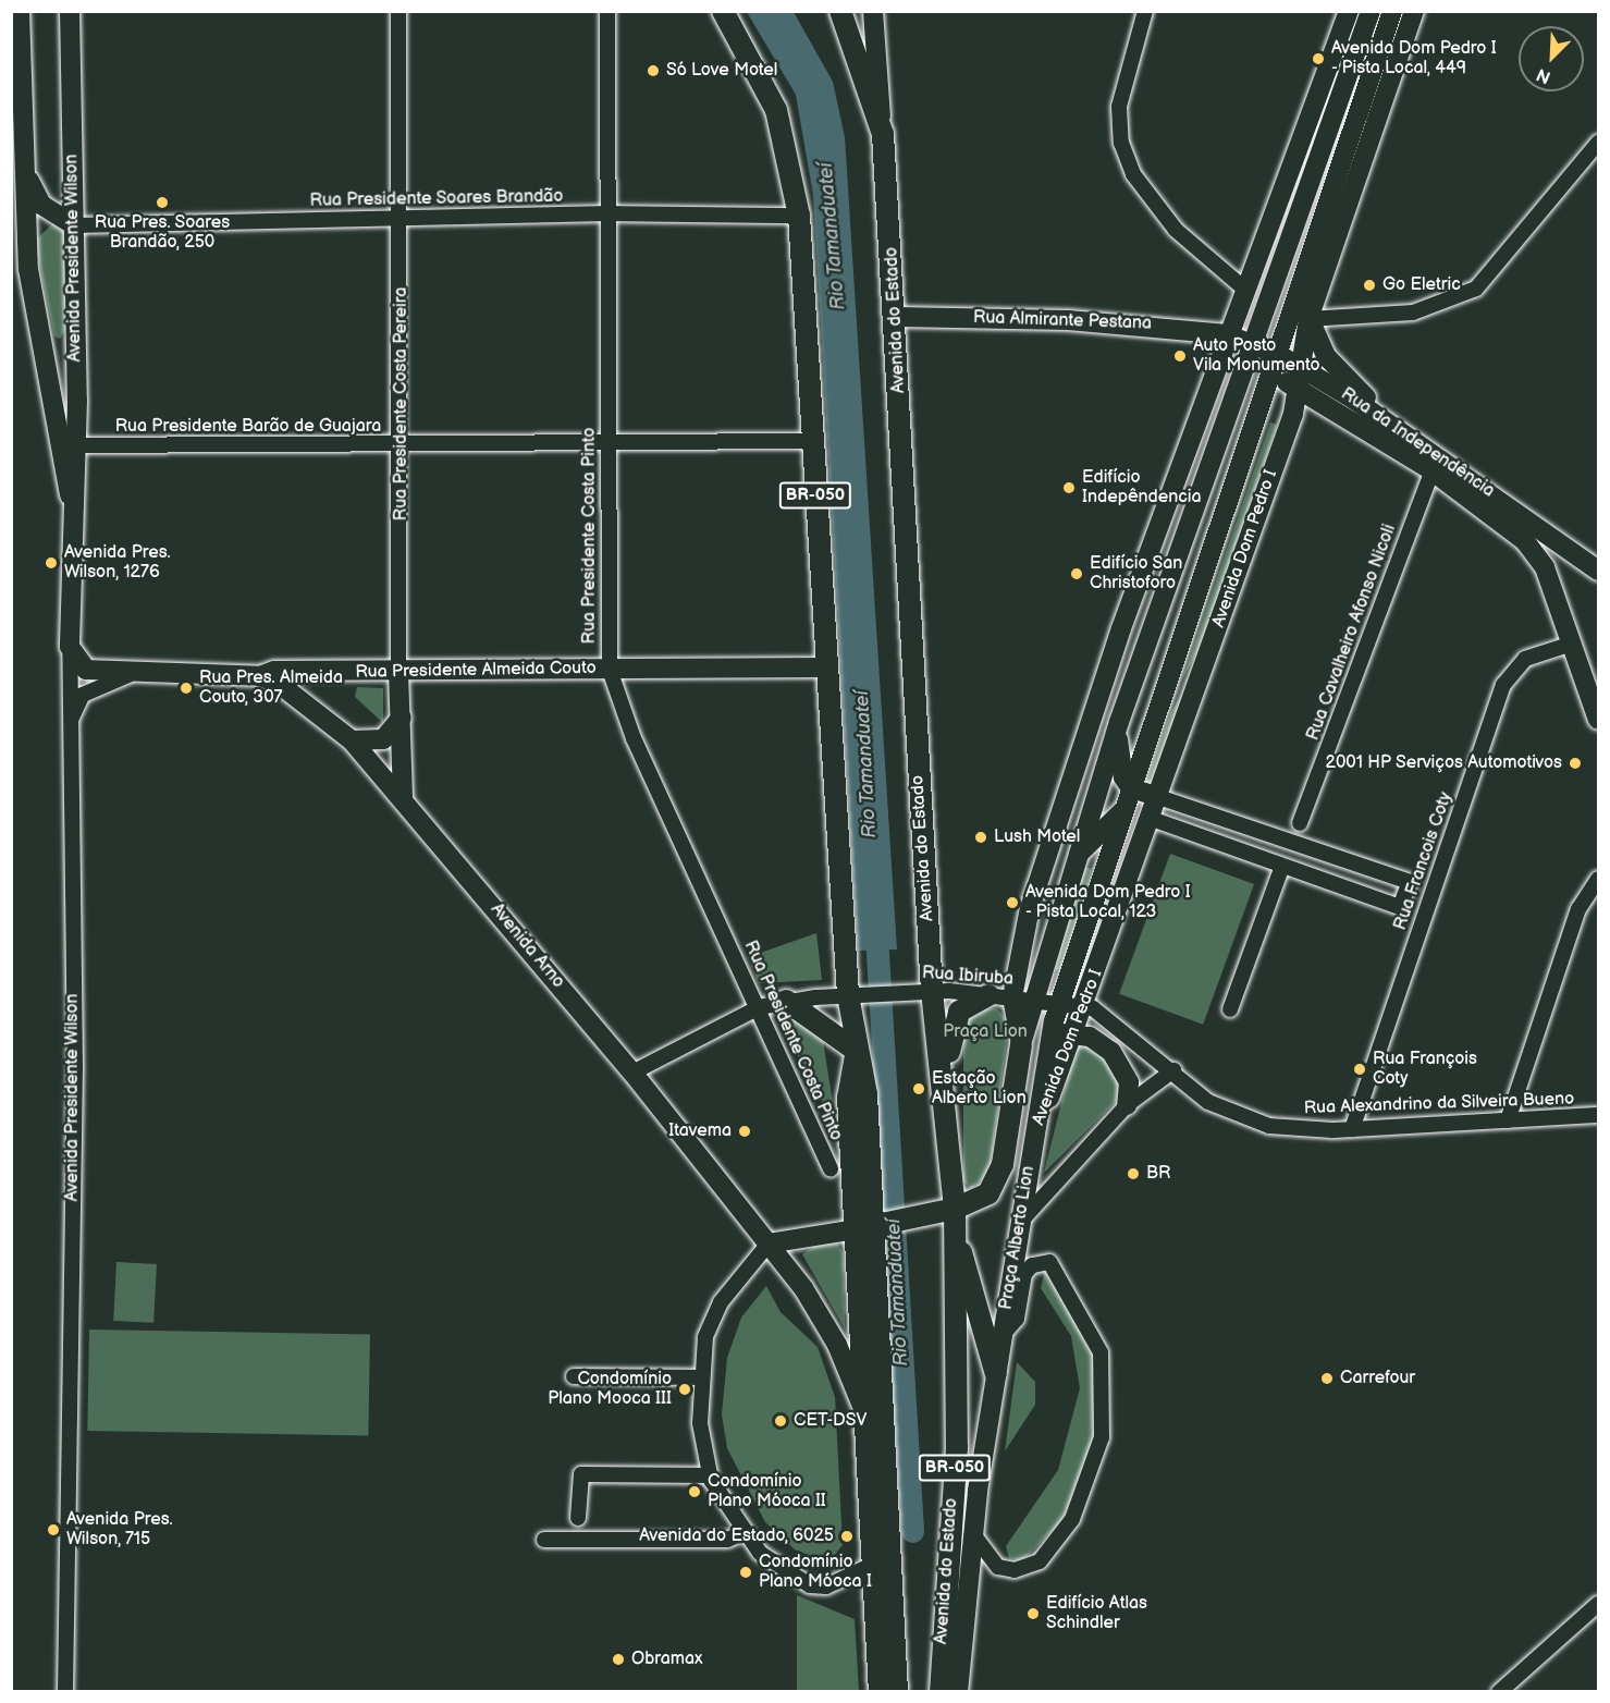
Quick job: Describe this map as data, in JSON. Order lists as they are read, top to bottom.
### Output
{
  "streets": {
    "highway": ["Avenida do Estado", "BR-050"],
    "main road": [
      "Avenida Presidente Wilson",
      "Rua Almirante Pestana",
      "Rua Presidente Costa Pereira",
      "Rua da Independência",
      "Avenida Dom Pedro I",
      "Rua Presidente Almeida Couto",
      "Avenida Arno",
      "Praça Alberto Lion"
    ],
    "street": [
      "Rua Presidente Soares Brandão",
      "Rua Presidente Barão de Guajara",
      "Rua Presidente Costa Pinto",
      "Rua Cavalheiro Afonso Nicoli",
      "Rua Francois Coty",
      "Rua Ibiruba",
      "Rua Alexandrino da Silveira Bueno"
    ]
  },
  "crossings": [
    ["Rua Presidente Soares Brandão", "Avenida Presidente Wilson"],
    ["Rua Presidente Soares Brandão", "Rua Presidente Costa Pereira"],
    ["Rua Presidente Soares Brandão", "BR-050"],
    ["Rua Presidente Soares Brandão", "Rua Presidente Costa Pinto"],
    ["Avenida Presidente Wilson", "Rua Presidente Barão de Guajara"],
    ["Avenida Presidente Wilson", "Rua Presidente Almeida Couto"],
    ["Avenida do Estado", "Rua Almirante Pestana"],
    ["Avenida do Estado", "Rua Ibiruba"],
    ["Avenida do Estado", "Praça Alberto Lion"],
    ["Rua Presidente Costa Pereira", "Rua Presidente Barão de Guajara"],
    ["Rua Presidente Costa Pereira", "Rua Presidente Almeida Couto"],
    ["Rua Presidente Costa Pereira", "Avenida Arno"],
    ["Rua Presidente Barão de Guajara", "BR-050"],
    ["Rua Presidente Barão de Guajara", "Rua Presidente Costa Pinto"],
    ["Rua da Independência", "Avenida Dom Pedro I"],
    ["Rua da Independência", "Rua Cavalheiro Afonso Nicoli"],
    ["BR-050", "Rua Presidente Almeida Couto"],
    ["BR-050", "Rua Ibiruba"],
    ["Rua Presidente Costa Pinto", "Rua Presidente Almeida Couto"],
    ["Rua Presidente Costa Pinto", "Rua Ibiruba"],
    ["Avenida Dom Pedro I", "Rua Ibiruba"],
    ["Avenida Dom Pedro I", "Rua Alexandrino da Silveira Bueno"],
    ["Avenida Dom Pedro I", "Praça Alberto Lion"],
    ["Rua Presidente Almeida Couto", "Avenida Arno"],
    ["Rua Francois Coty", "Rua Alexandrino da Silveira Bueno"],
    ["Avenida Arno", "Rua Ibiruba"],
    ["Rua Ibiruba", "Rua Alexandrino da Silveira Bueno"]
  ],
  "water": ["Rio Tamanduateí"],
  "parks": ["Praça Lion"],
  "places": [
    "Avenida Dom Pedro I - Pista Local, 449",
    "Só Love Motel",
    "Rua Pres. Soares Brandão, 250",
    "Go Eletric",
    "Auto Posto Vila Monumento",
    "Edifício Indepêndencia",
    "Avenida Pres. Wilson, 1276",
    "Edifício San Christoforo",
    "Rua Pres. Almeida Couto, 307",
    "2001 HP Serviços Automotivos",
    "Lush Motel",
    "Avenida Dom Pedro I - Pista Local, 123",
    "Rua François Coty",
    "Estação Alberto Lion",
    "Itavema",
    "BR",
    "Carrefour",
    "Condomínio Plano Mooca III",
    "CET-DSV",
    "Condomínio Plano Móoca II",
    "Avenida Pres. Wilson, 715",
    "Avenida do Estado, 6025",
    "Condomínio Plano Móoca I",
    "Edifício Atlas Schindler",
    "Obramax"
  ],
  "north": "bottom left"
}
